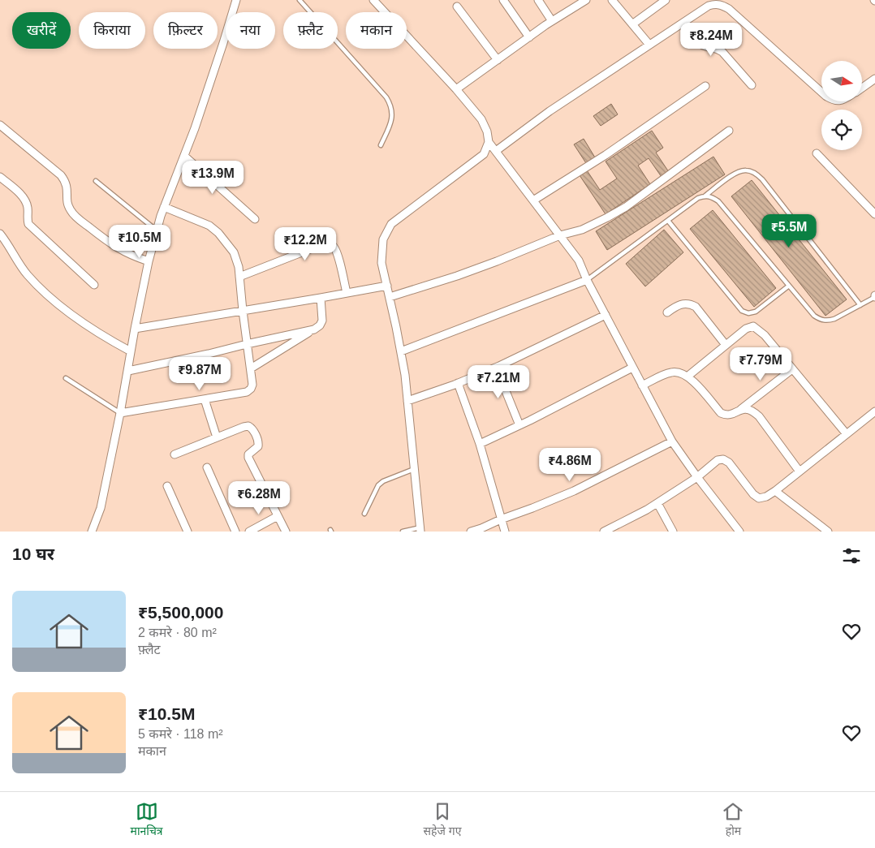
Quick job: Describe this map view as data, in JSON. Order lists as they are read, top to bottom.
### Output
{
  "north": "right",
  "page": {
    "chip": [
      "खरीदें",
      "किराया",
      "फ़िल्टर",
      "नया",
      "फ़्लैट",
      "मकान"
    ],
    "price": [
      "₹8.24M",
      "₹13.9M",
      "₹5.5M",
      "₹10.5M",
      "₹12.2M",
      "₹7.79M",
      "₹9.87M",
      "₹7.21M",
      "₹4.86M",
      "₹6.28M"
    ],
    "heading": "10 घर",
    "list": [
      {
        "name": "₹5,500,000",
        "note": "2 कमरे · 80 m² · फ़्लैट"
      },
      {
        "name": "₹10.5M",
        "note": "5 कमरे · 118 m² · मकान"
      }
    ],
    "tabs": ["मानचित्र", "सहेजे गए", "होम"]
  }
}
